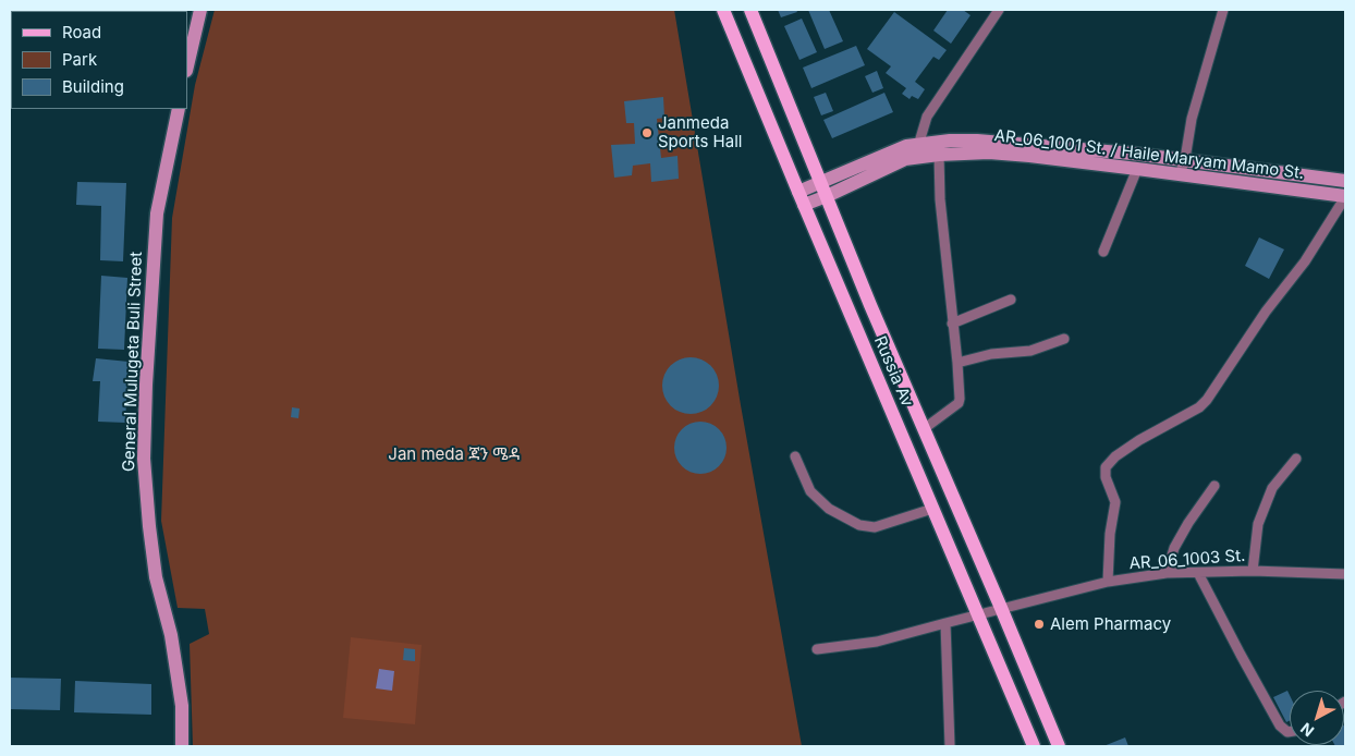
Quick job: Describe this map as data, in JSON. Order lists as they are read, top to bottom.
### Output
{
  "streets": {
    "main road": ["AR_06_1001 St. / Haile Maryam Mamo St.", "General Mulugeta Buli Street", "Russia Av"],
    "street": ["AR_06_1003 St."]
  },
  "crossings": [
    ["AR_06_1001 St. / Haile Maryam Mamo St.", "Russia Av"],
    ["Russia Av", "AR_06_1003 St."]
  ],
  "parks": ["Jan meda ጃን ሜዳ"],
  "places": ["Janmeda Sports Hall", "Alem Pharmacy"],
  "legend": ["Road", "Park", "Building"],
  "north": "bottom left"
}
